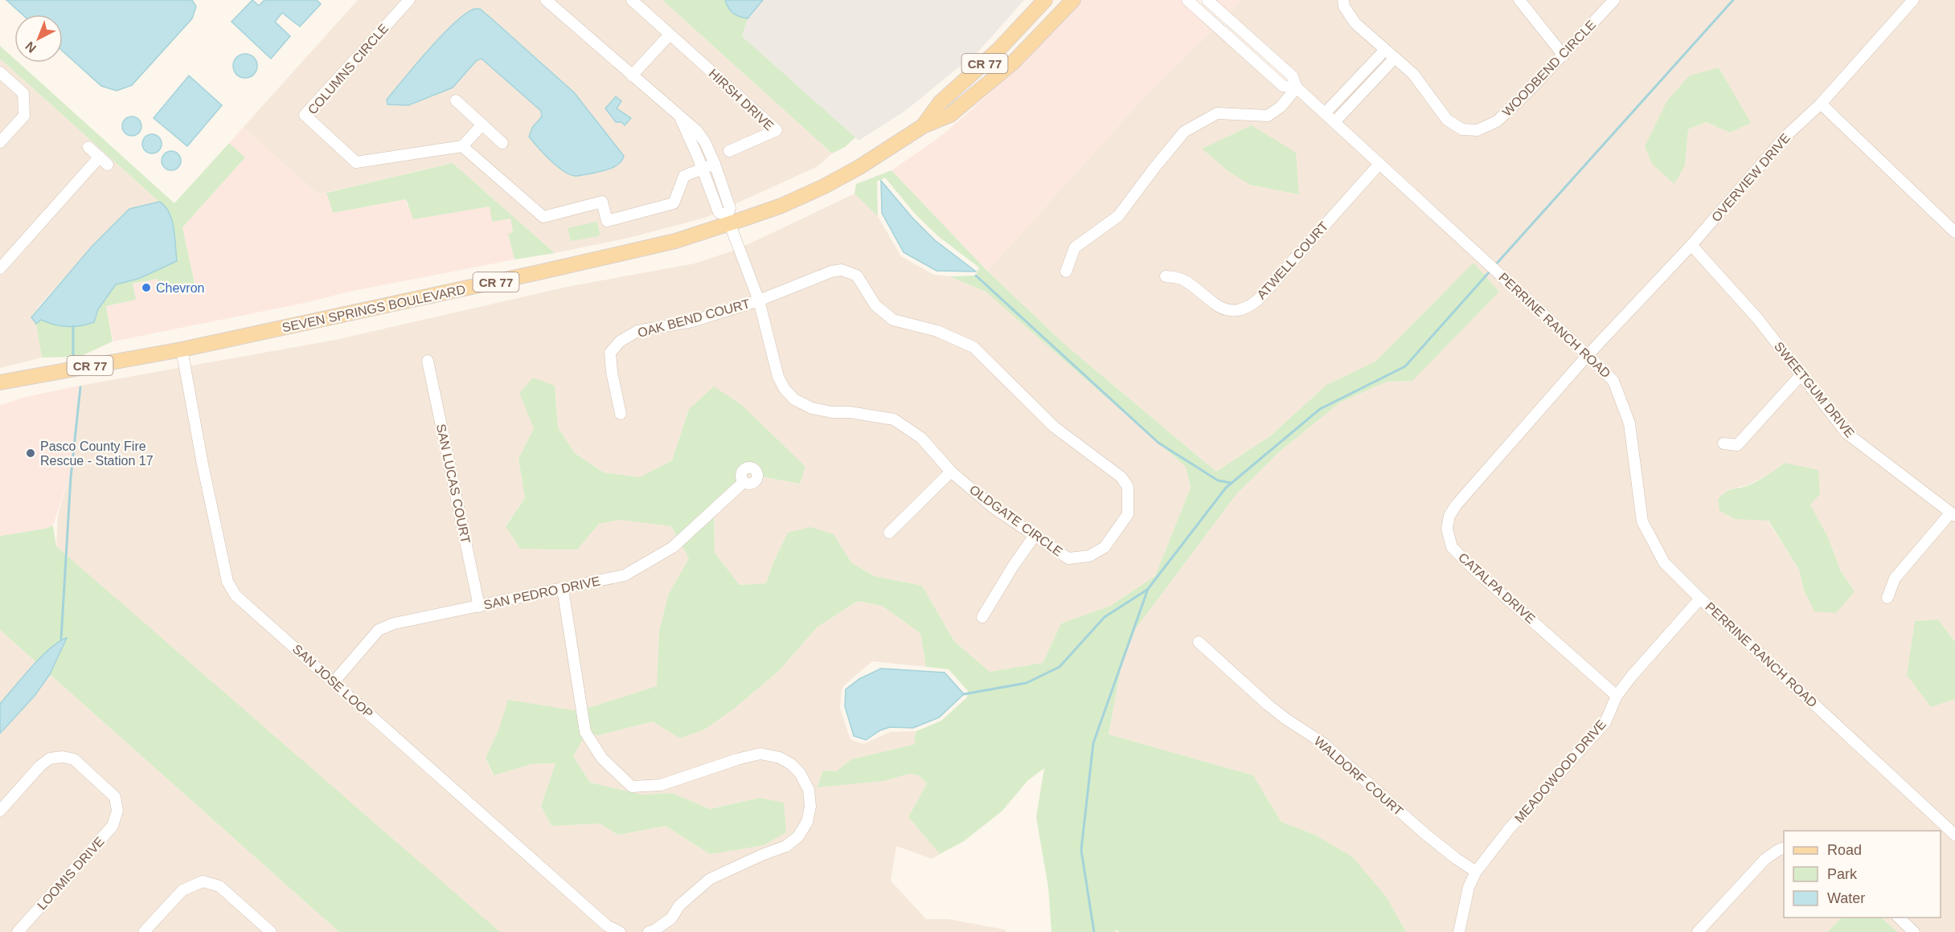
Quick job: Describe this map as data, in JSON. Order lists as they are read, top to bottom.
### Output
{
  "streets": {
    "main road": ["CR 77", "SEVEN SPRINGS BOULEVARD"],
    "street": [
      "WOODBEND CIRCLE",
      "COLUMNS CIRCLE",
      "HIRSH DRIVE",
      "OVERVIEW DRIVE",
      "ATWELL COURT",
      "OAK BEND COURT",
      "PERRINE RANCH ROAD",
      "SWEETGUM DRIVE",
      "SAN LUCAS COURT",
      "OLDGATE CIRCLE",
      "CATALPA DRIVE",
      "SAN PEDRO DRIVE",
      "SAN JOSE LOOP",
      "MEADOWOOD DRIVE",
      "WALDORF COURT",
      "LOOMIS DRIVE"
    ]
  },
  "crossings": [
    ["OVERVIEW DRIVE", "PERRINE RANCH ROAD"],
    ["OVERVIEW DRIVE", "SWEETGUM DRIVE"],
    ["OVERVIEW DRIVE", "CATALPA DRIVE"],
    ["ATWELL COURT", "PERRINE RANCH ROAD"],
    ["SEVEN SPRINGS BOULEVARD", "OLDGATE CIRCLE"],
    ["SEVEN SPRINGS BOULEVARD", "SAN JOSE LOOP"],
    ["OAK BEND COURT", "OLDGATE CIRCLE"],
    ["PERRINE RANCH ROAD", "CATALPA DRIVE"],
    ["PERRINE RANCH ROAD", "MEADOWOOD DRIVE"],
    ["SAN LUCAS COURT", "SAN PEDRO DRIVE"],
    ["CATALPA DRIVE", "MEADOWOOD DRIVE"],
    ["SAN PEDRO DRIVE", "SAN JOSE LOOP"],
    ["MEADOWOOD DRIVE", "WALDORF COURT"]
  ],
  "places": ["Chevron", "Pasco County Fire Rescue - Station 17"],
  "legend": ["Road", "Park", "Water"],
  "north": "bottom left"
}
